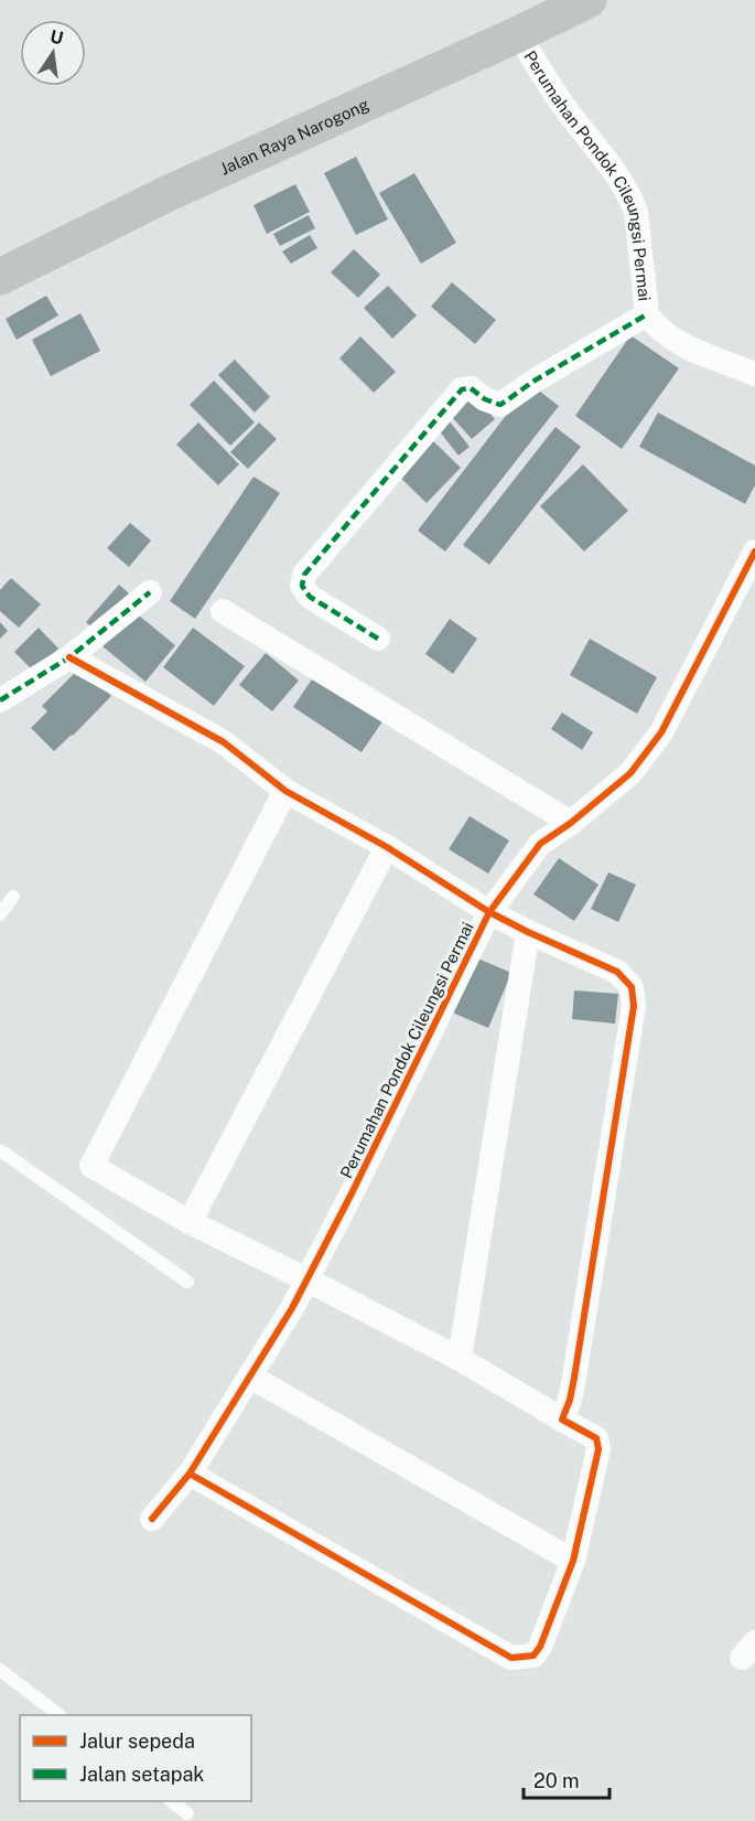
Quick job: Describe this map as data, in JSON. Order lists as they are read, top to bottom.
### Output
{
  "streets": {
    "main road": ["Jalan Raya Narogong"],
    "street": ["Perumahan Pondok Cileungsi Permai"]
  },
  "crossings": [
    ["Jalan Raya Narogong", "Perumahan Pondok Cileungsi Permai"]
  ],
  "legend": ["Jalur sepeda", "Jalan setapak"],
  "scale_bar": "20 m",
  "north": "top"
}
